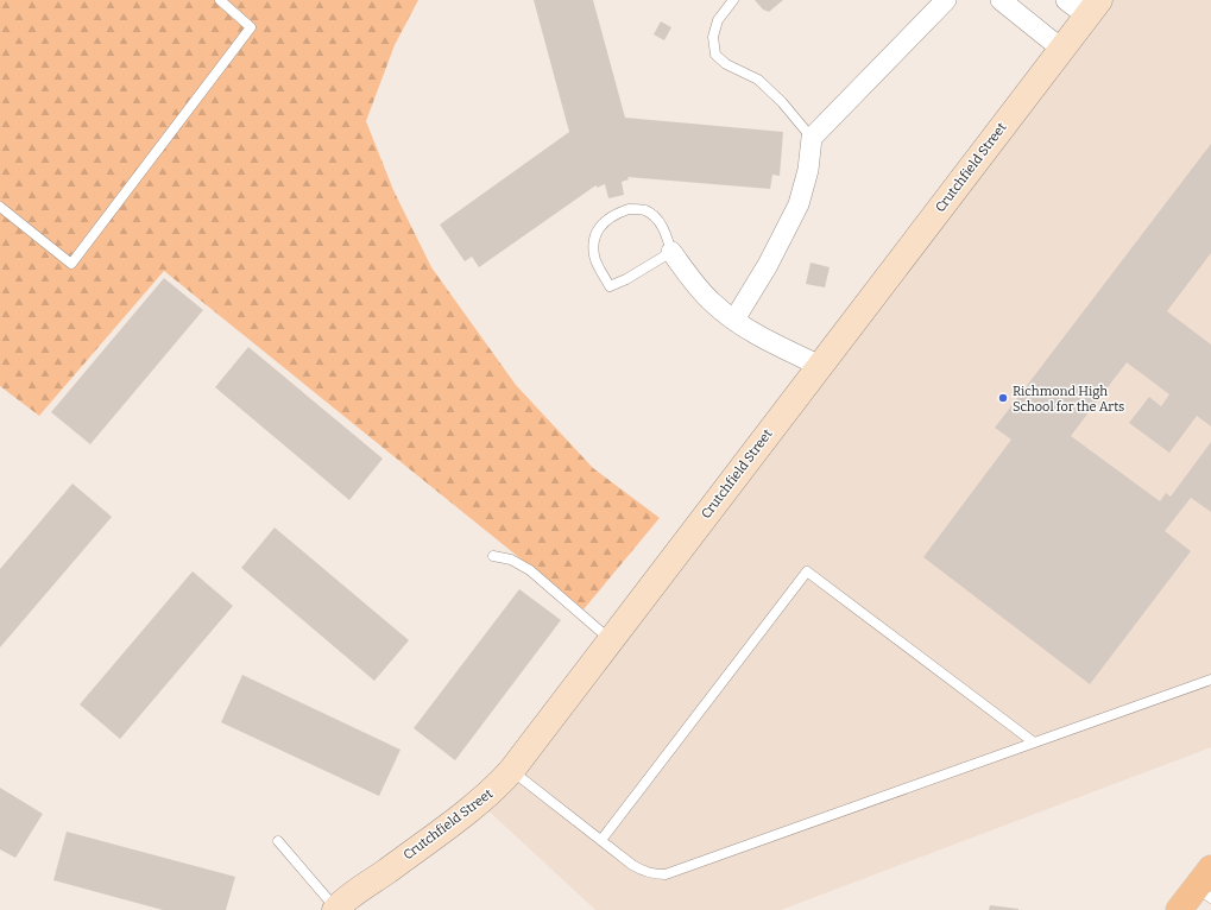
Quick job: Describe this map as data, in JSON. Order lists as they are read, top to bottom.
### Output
{
  "streets": {
    "street": ["Crutchfield Street"]
  },
  "places": ["Richmond High School for the Arts"]
}
